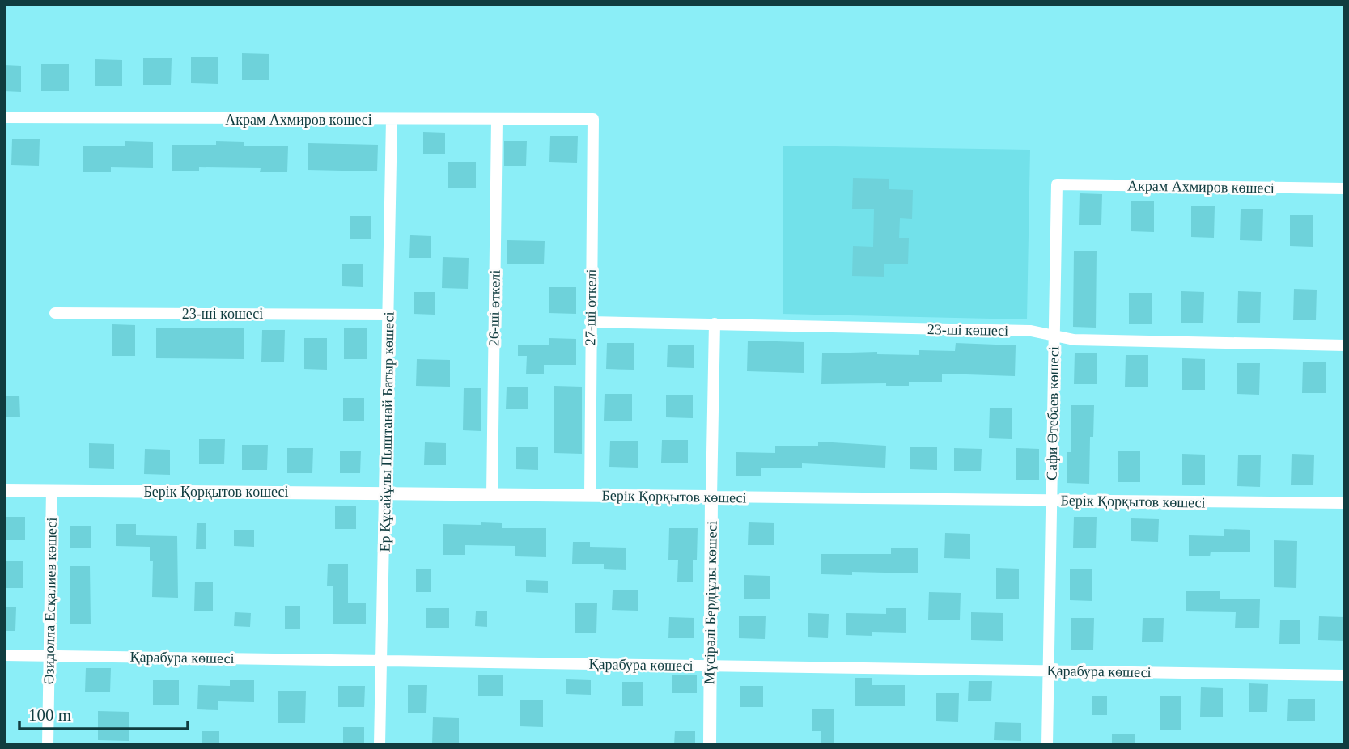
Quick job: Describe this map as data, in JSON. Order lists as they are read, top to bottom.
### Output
{
  "streets": {
    "street": [
      "Акрам Ахмиров көшесі",
      "27-ші өткелі",
      "26-ші өткелі",
      "23-шi көшесi",
      "Сафи Өтебаев көшесі",
      "Ер Құсайұлы Пыштанай Батыр көшесі",
      "Берік Қорқытов көшесі",
      "Әзидолла Есқалиев көшесі",
      "Мүсірәлі Бердіұлы көшесі",
      "Қарабура көшесі"
    ]
  },
  "crossings": [
    ["Акрам Ахмиров көшесі", "27-ші өткелі"],
    ["Акрам Ахмиров көшесі", "26-ші өткелі"],
    ["Акрам Ахмиров көшесі", "Сафи Өтебаев көшесі"],
    ["Акрам Ахмиров көшесі", "Ер Құсайұлы Пыштанай Батыр көшесі"],
    ["27-ші өткелі", "23-шi көшесi"],
    ["27-ші өткелі", "Берік Қорқытов көшесі"],
    ["26-ші өткелі", "Берік Қорқытов көшесі"],
    ["23-шi көшесi", "Сафи Өтебаев көшесі"],
    ["23-шi көшесi", "Ер Құсайұлы Пыштанай Батыр көшесі"],
    ["23-шi көшесi", "Мүсірәлі Бердіұлы көшесі"],
    ["Сафи Өтебаев көшесі", "Берік Қорқытов көшесі"],
    ["Сафи Өтебаев көшесі", "Қарабура көшесі"],
    ["Ер Құсайұлы Пыштанай Батыр көшесі", "Берік Қорқытов көшесі"],
    ["Ер Құсайұлы Пыштанай Батыр көшесі", "Қарабура көшесі"],
    ["Берік Қорқытов көшесі", "Әзидолла Есқалиев көшесі"],
    ["Берік Қорқытов көшесі", "Мүсірәлі Бердіұлы көшесі"],
    ["Әзидолла Есқалиев көшесі", "Қарабура көшесі"],
    ["Мүсірәлі Бердіұлы көшесі", "Қарабура көшесі"]
  ],
  "scale_bar": "100 m"
}
